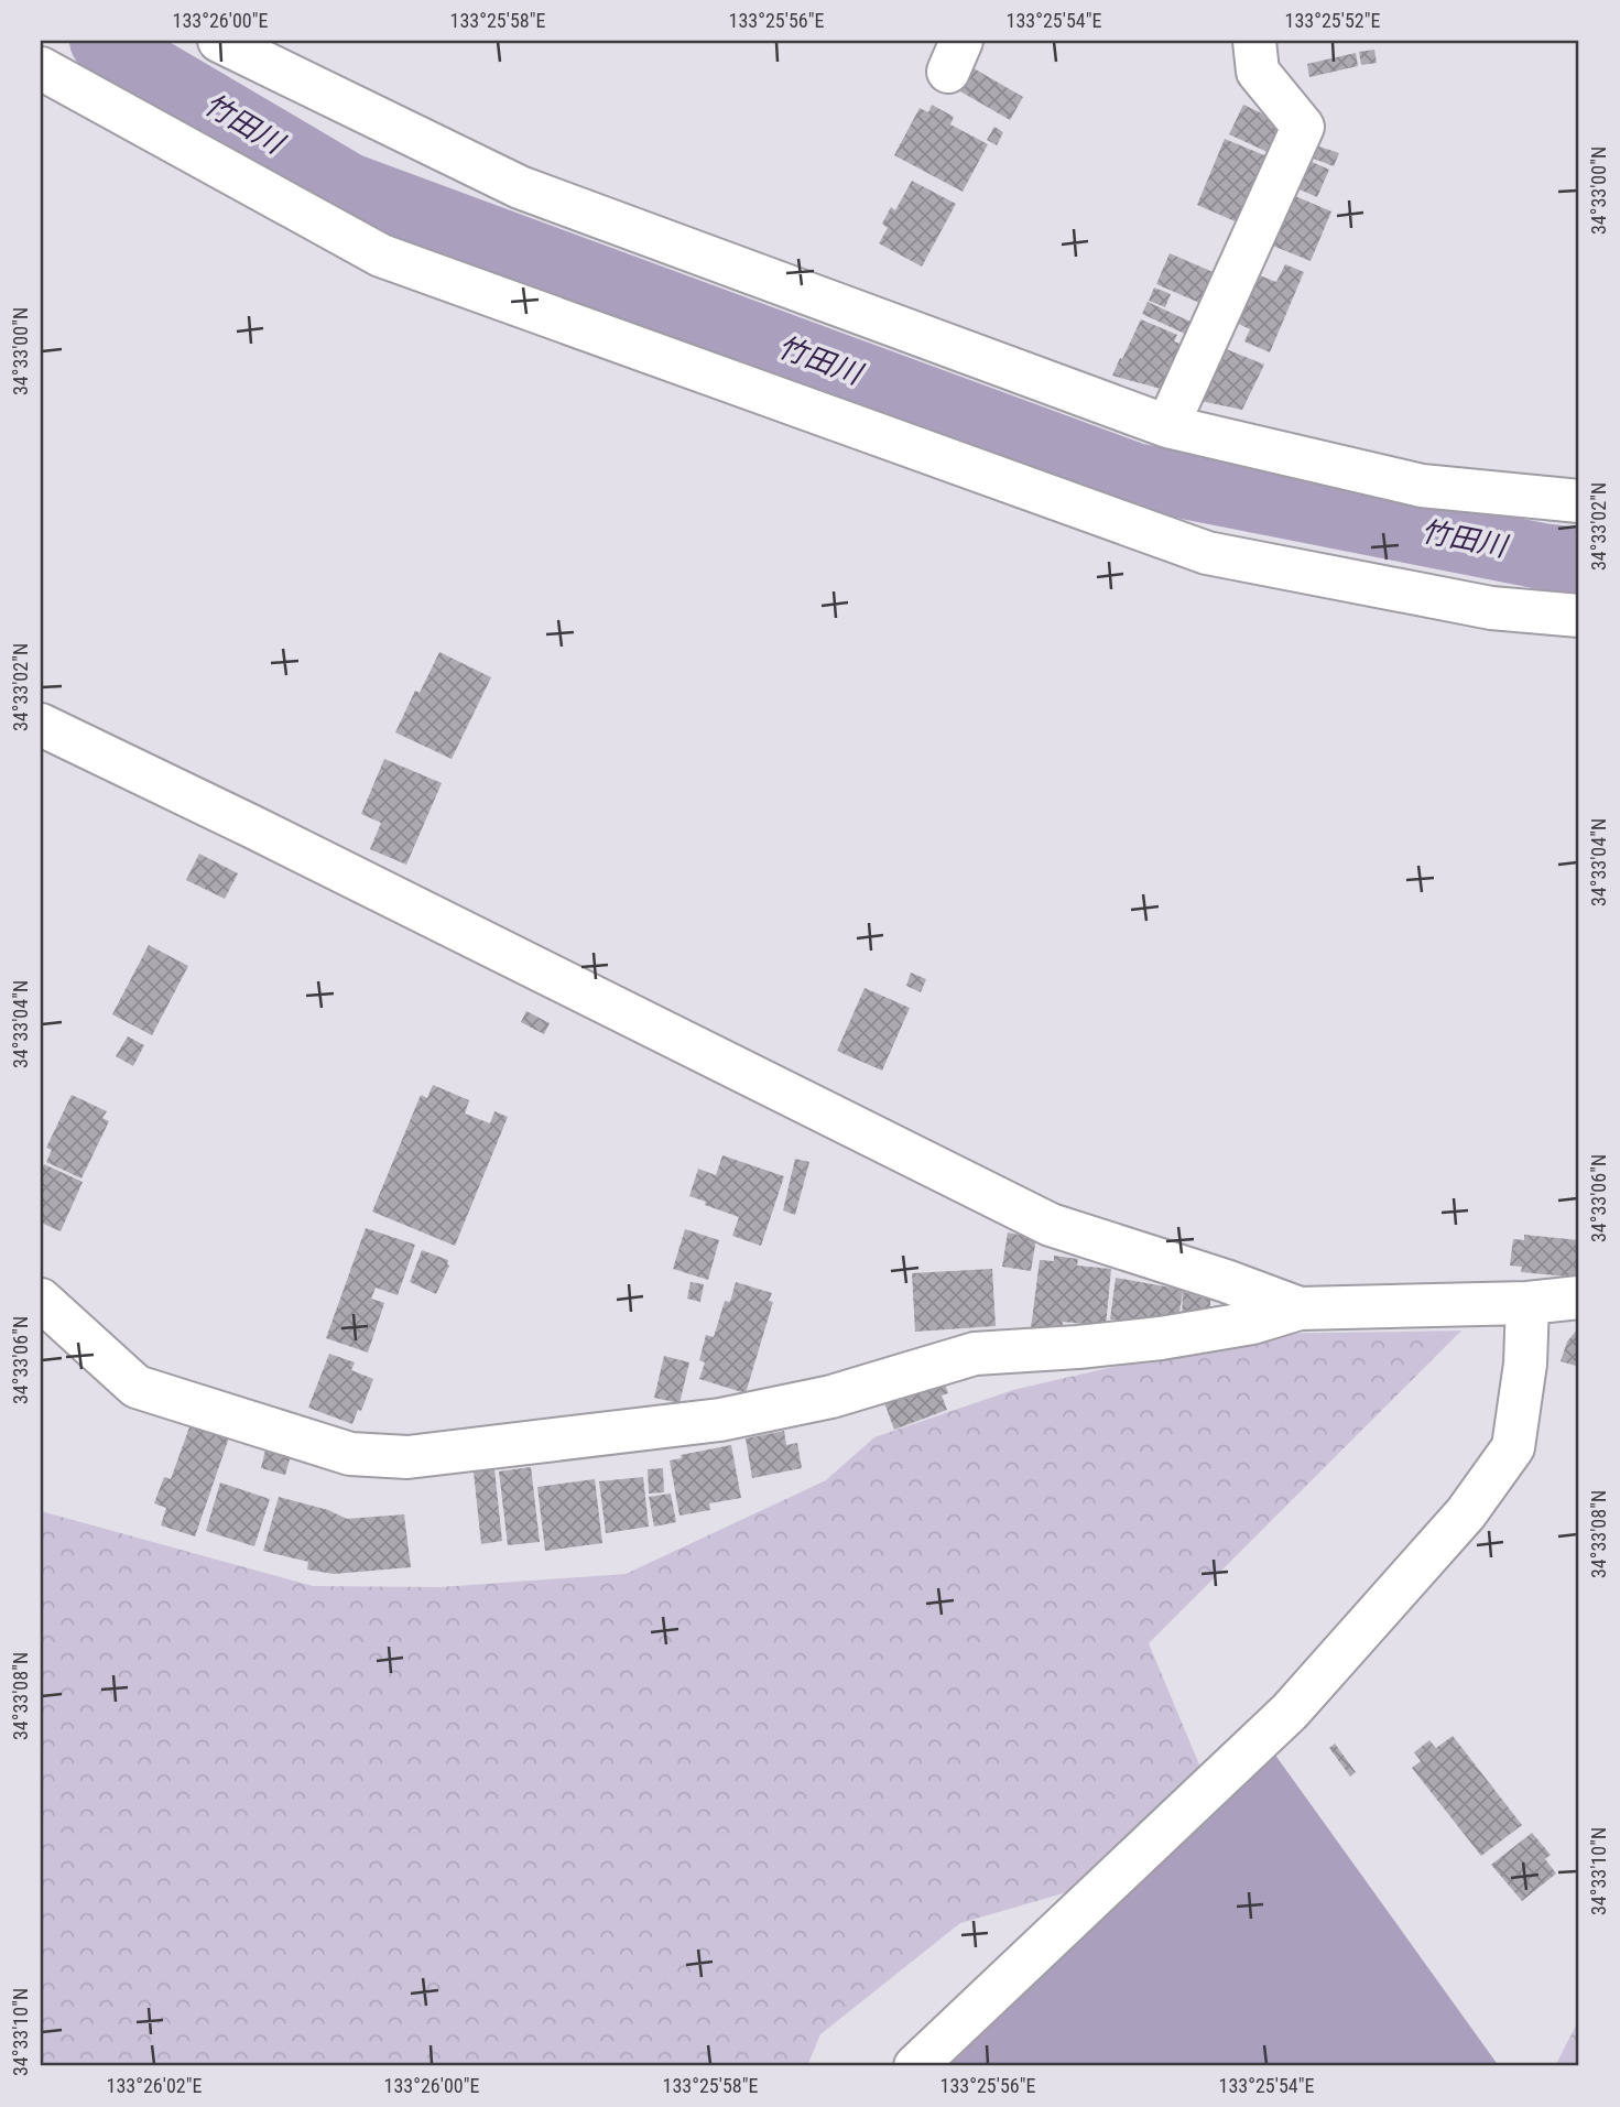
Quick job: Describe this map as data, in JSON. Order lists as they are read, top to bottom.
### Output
{
  "water": ["竹田川"],
  "coordinates": [
    "133°26'00\"E",
    "133°25'58\"E",
    "133°25'56\"E",
    "133°25'54\"E",
    "133°25'52\"E",
    "34°33'00\"N",
    "34°33'02\"N",
    "34°33'04\"N",
    "34°33'06\"N",
    "34°33'08\"N",
    "34°33'10\"N",
    "133°26'02\"E"
  ]
}
